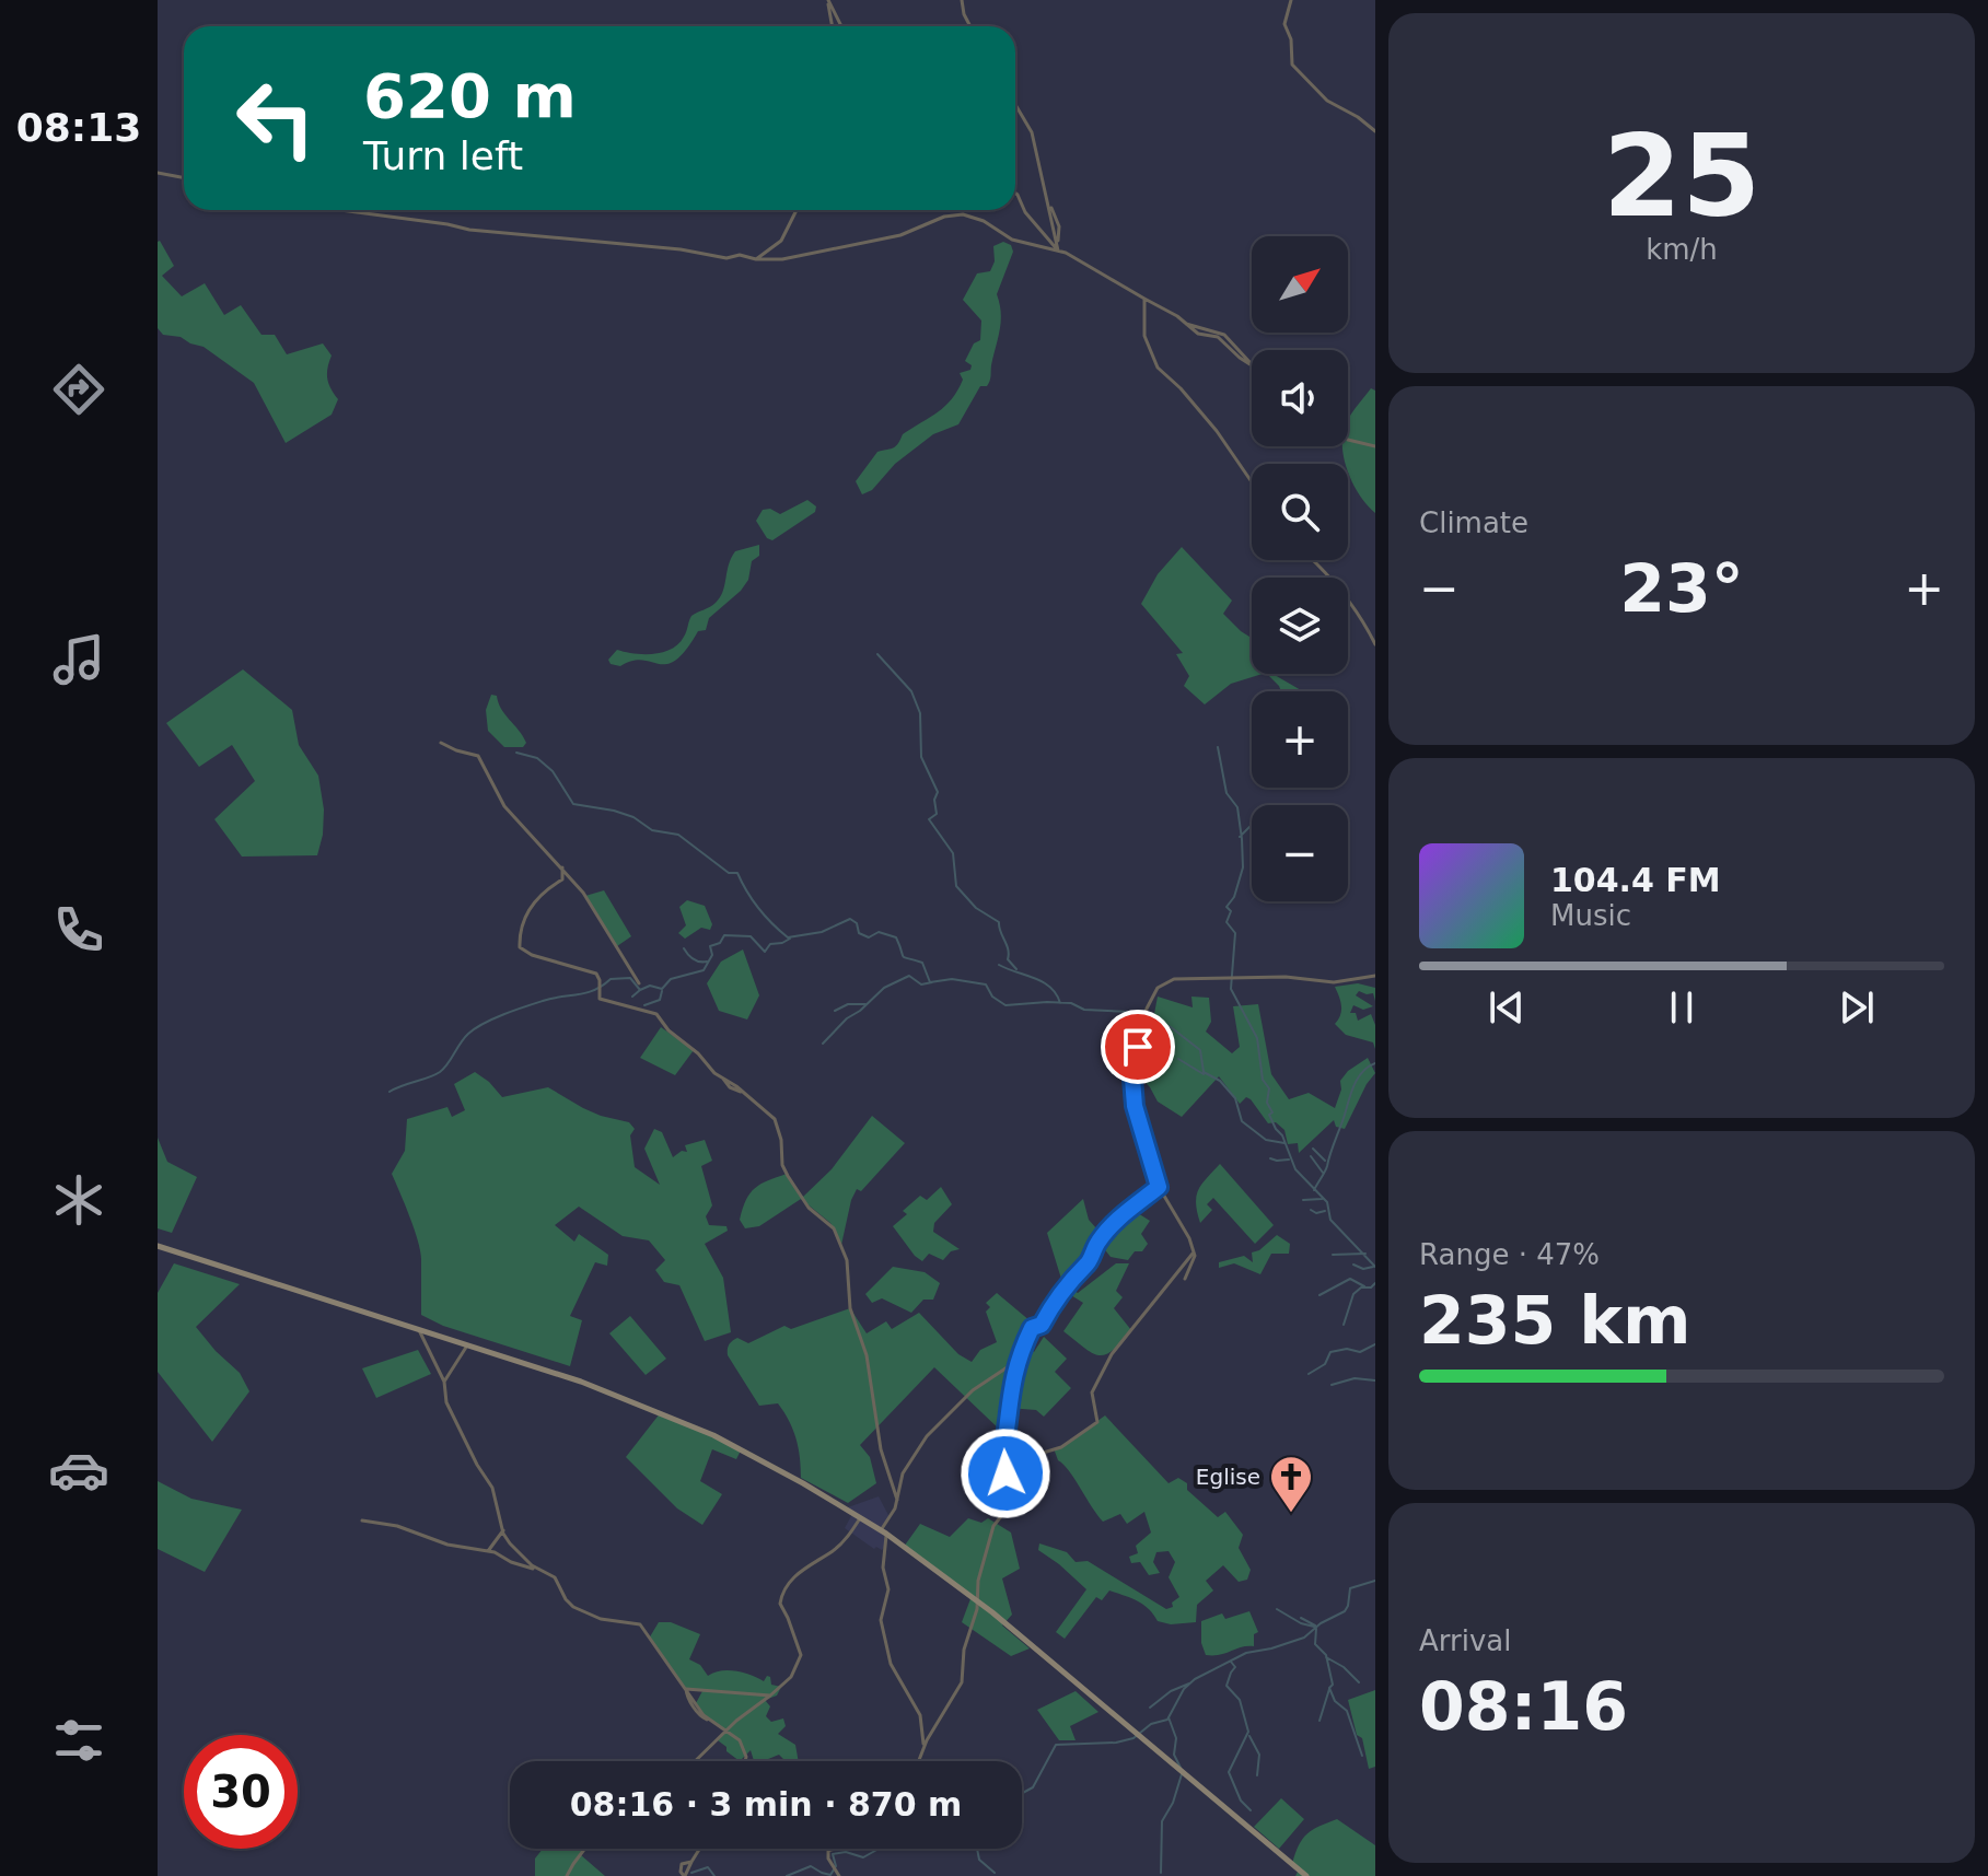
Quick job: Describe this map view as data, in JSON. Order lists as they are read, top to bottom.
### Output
{
  "places": {
    "church": ["Eglise"]
  },
  "north": "top right",
  "page": {
    "tabs": "08:13",
    "tile": [
      ["25", "km/h"],
      "Climate",
      ["Range · 47%", "235 km"],
      ["Arrival", "08:16"]
    ],
    "turn": ["620 m", "Turn left"],
    "map_buttons": ["+", "−"],
    "heat": ["−", "23°", "+"],
    "song": ["104.4 FM", "Music"],
    "limit": "30",
    "trip": "08:16 · 3 min · 870 m"
  }
}
